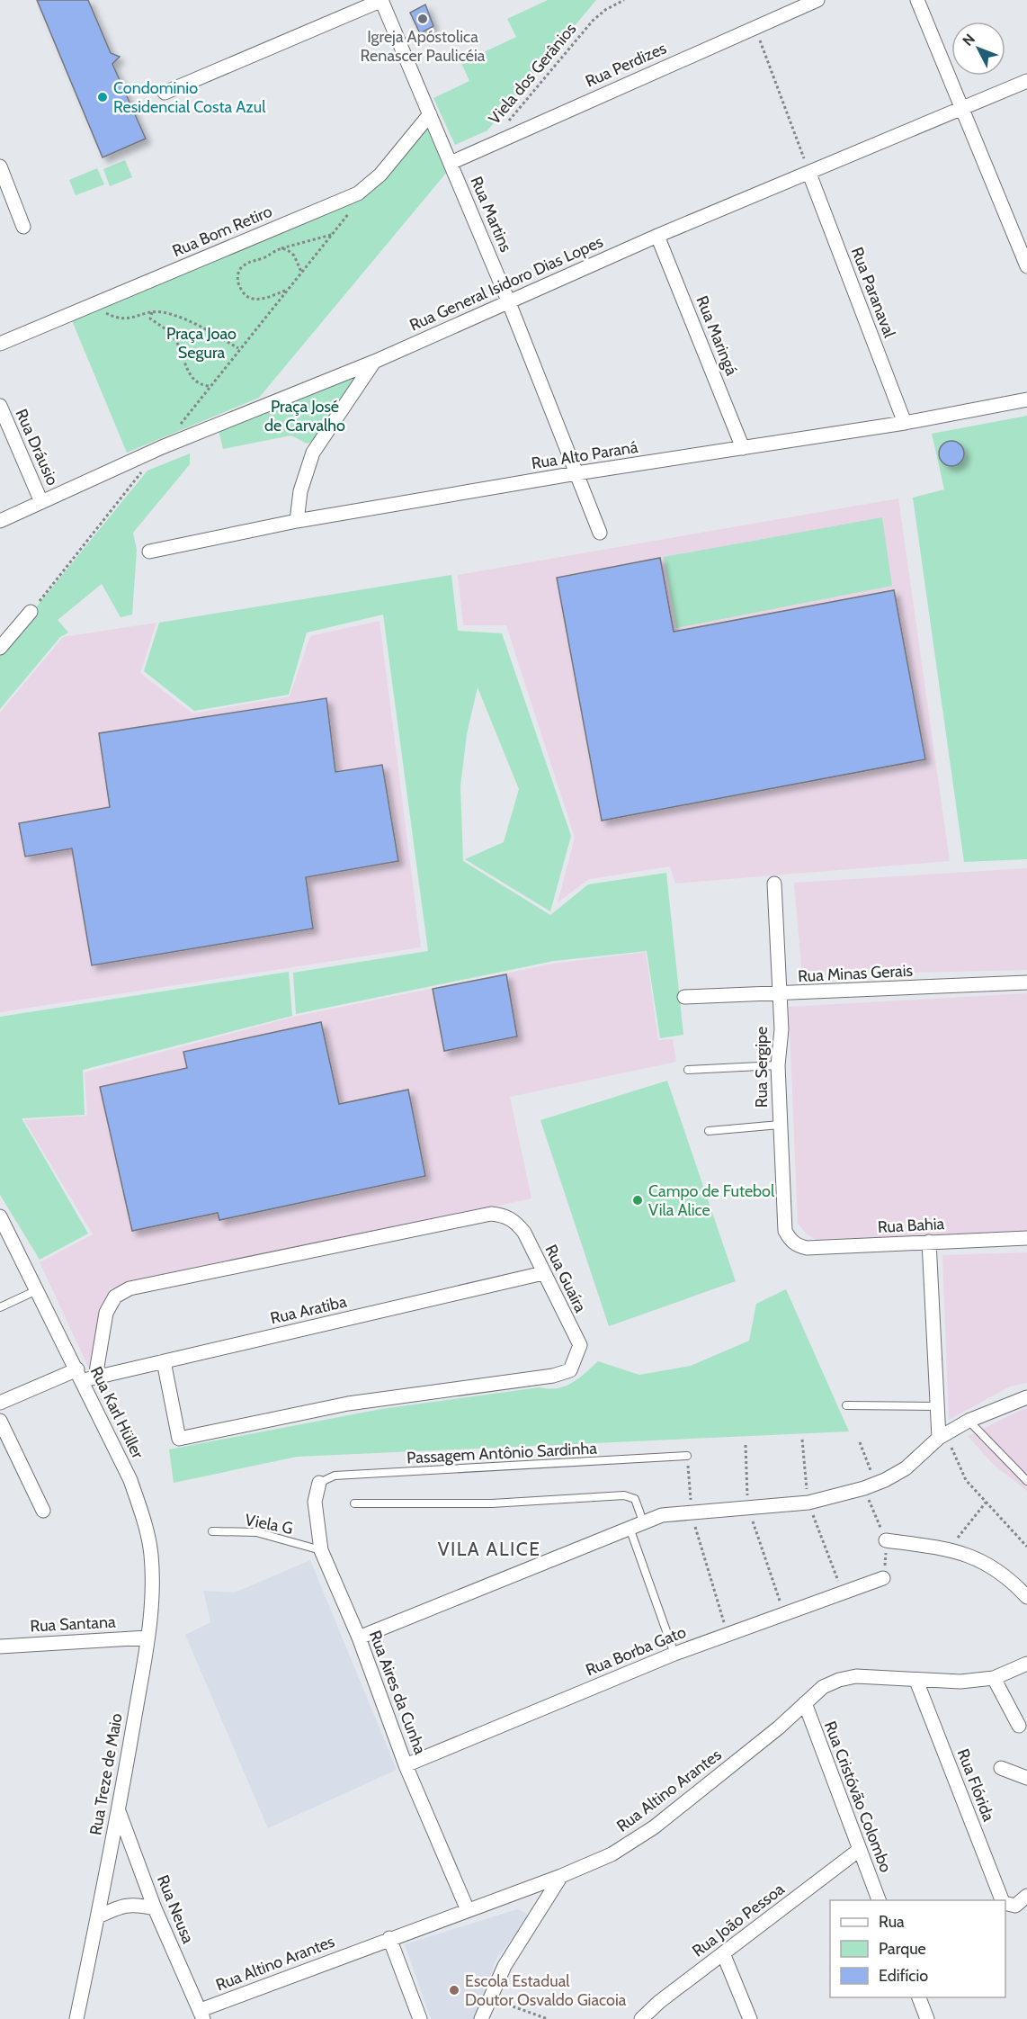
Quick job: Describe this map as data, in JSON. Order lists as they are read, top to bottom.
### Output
{
  "streets": {
    "street": [
      "Rua Perdizes",
      "Rua Martins",
      "Rua Bom Retiro",
      "Rua General Isidoro Dias Lopes",
      "Rua Paranaval",
      "Rua Maringá",
      "Rua Dráusio",
      "Rua Alto Paraná",
      "Rua Minas Gerais",
      "Rua Sergipe",
      "Rua Bahia",
      "Rua Guaíra",
      "Rua Aratiba",
      "Rua Karl Hüller",
      "Rua Santana",
      "Rua Borba Gato",
      "Rua Aires da Cunha",
      "Rua Treze de Maio",
      "Rua Flórida",
      "Rua Altino Arantes",
      "Rua Cristóvão Colombo",
      "Rua Neusa",
      "Rua João Pessoa"
    ],
    "lane": ["Passagem Antônio Sardinha", "Viela G"],
    "path": ["Viela dos Gerânios"]
  },
  "crossings": [
    ["Rua Perdizes", "Rua Martins"],
    ["Rua Martins", "Rua Bom Retiro"],
    ["Rua Martins", "Rua General Isidoro Dias Lopes"],
    ["Rua Martins", "Rua Alto Paraná"],
    ["Rua General Isidoro Dias Lopes", "Rua Paranaval"],
    ["Rua General Isidoro Dias Lopes", "Rua Maringá"],
    ["Rua General Isidoro Dias Lopes", "Rua Dráusio"],
    ["Rua Paranaval", "Rua Alto Paraná"],
    ["Rua Maringá", "Rua Alto Paraná"],
    ["Rua Minas Gerais", "Rua Sergipe"],
    ["Rua Sergipe", "Rua Bahia"],
    ["Rua Guaíra", "Rua Aratiba"],
    ["Rua Guaíra", "Rua Karl Hüller"],
    ["Rua Aratiba", "Rua Karl Hüller"],
    ["Rua Karl Hüller", "Rua Santana"],
    ["Rua Karl Hüller", "Rua Treze de Maio"],
    ["Passagem Antônio Sardinha", "Rua Aires da Cunha"],
    ["Viela G", "Rua Aires da Cunha"],
    ["Rua Santana", "Rua Treze de Maio"],
    ["Rua Borba Gato", "Rua Aires da Cunha"],
    ["Rua Aires da Cunha", "Rua Altino Arantes"],
    ["Rua Treze de Maio", "Rua Neusa"],
    ["Rua Flórida", "Rua Altino Arantes"],
    ["Rua Altino Arantes", "Rua Cristóvão Colombo"],
    ["Rua Altino Arantes", "Rua Neusa"],
    ["Rua Cristóvão Colombo", "Rua João Pessoa"]
  ],
  "districts": ["VILA ALICE"],
  "parks": ["Praça Joao Segura", "Praça José de Carvalho"],
  "places": [
    "Igreja Apóstolica Renascer Paulicéia",
    "Condominio Residencial Costa Azul",
    "Campo de Futebol Vila Alice",
    "Escola Estadual Doutor Osvaldo Giacoia"
  ],
  "legend": ["Rua", "Parque", "Edifício"],
  "north": "top left"
}
